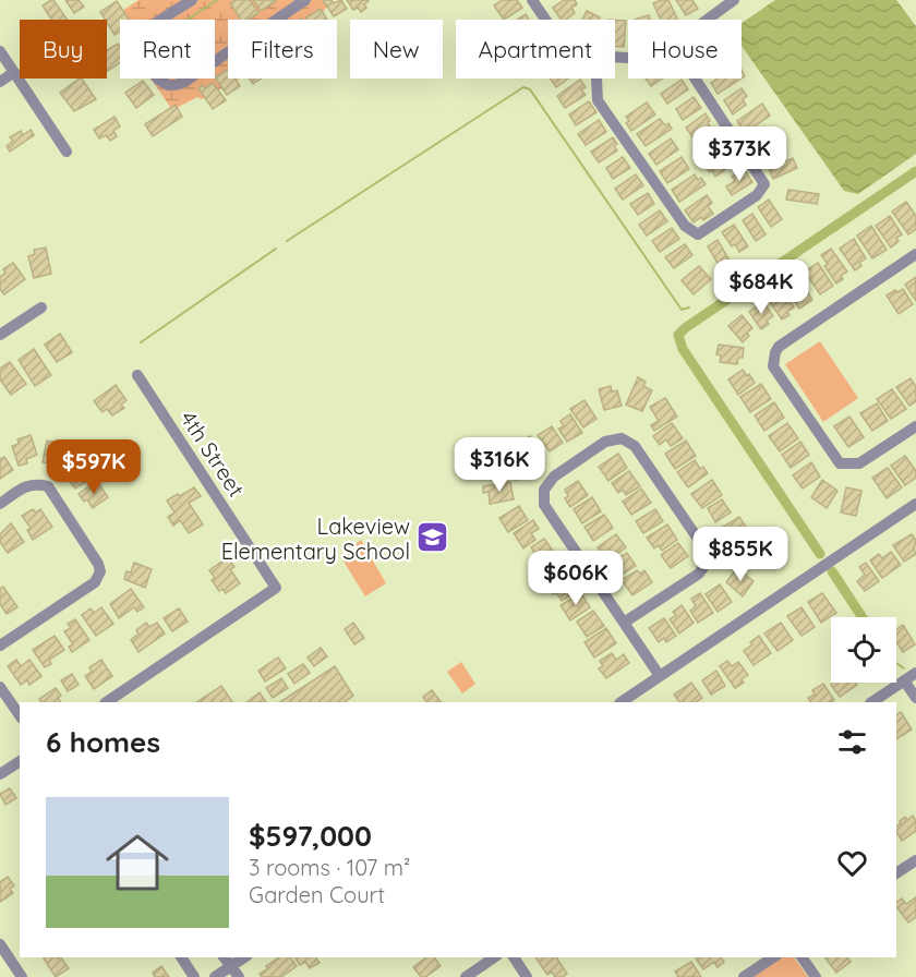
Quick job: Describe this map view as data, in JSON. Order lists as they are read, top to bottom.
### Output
{
  "streets": {
    "street": ["4th Street"]
  },
  "places": {
    "school or university": ["Lakeview Elementary School"]
  },
  "page": {
    "chip": [
      "Buy",
      "Rent",
      "Filters",
      "New",
      "Apartment",
      "House"
    ],
    "price": [
      "$373K",
      "$684K",
      "$316K",
      "$597K",
      "$855K",
      "$606K"
    ],
    "heading": "6 homes",
    "list": [
      {
        "name": "$597,000",
        "note": "3 rooms · 107 m² · Garden Court"
      }
    ]
  }
}
